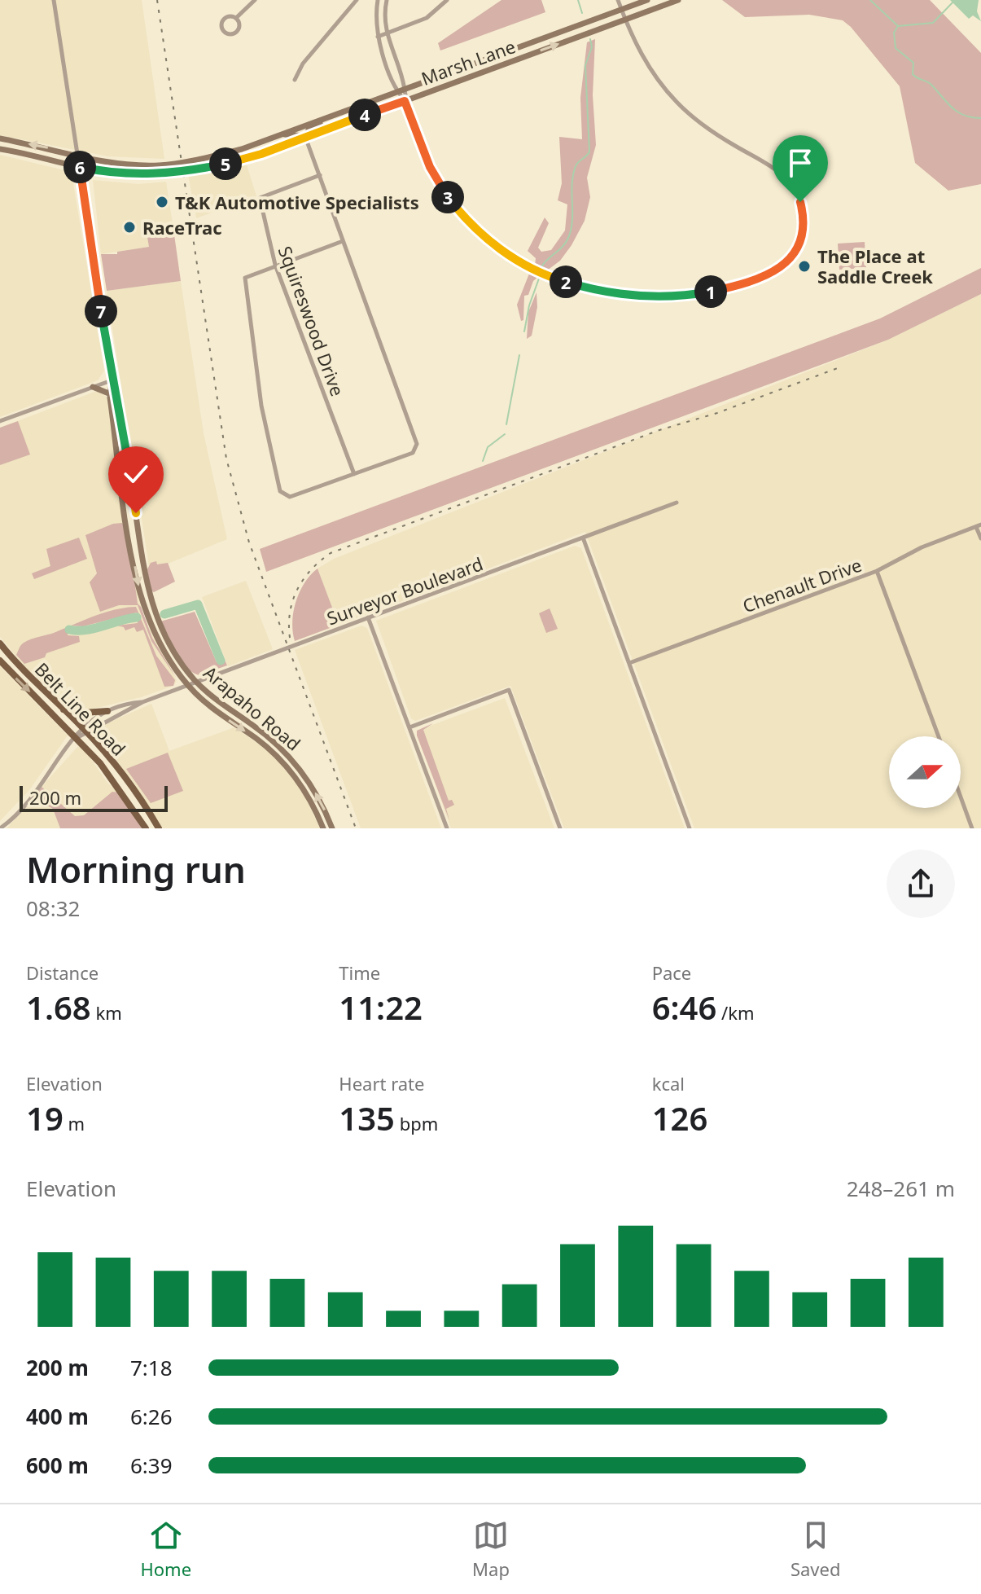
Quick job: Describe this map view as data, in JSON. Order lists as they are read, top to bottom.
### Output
{
  "streets": {
    "main road": ["Marsh Lane", "Arapaho Road", "Belt Line Road"],
    "street": ["Squireswood Drive", "Chenault Drive", "Surveyor Boulevard"]
  },
  "crossings": [
    ["Marsh Lane", "Arapaho Road"],
    ["Surveyor Boulevard", "Arapaho Road"],
    ["Surveyor Boulevard", "Belt Line Road"]
  ],
  "places": ["T&K Automotive Specialists", "RaceTrac", "The Place at Saddle Creek"],
  "scale_bar": "200 m",
  "north": "right",
  "page": {
    "pins": [
      "4",
      "5",
      "6",
      "3",
      "2",
      "1",
      "7"
    ],
    "scale": "200 m",
    "heading": ["Morning run", "08:32"],
    "stats": [
      ["Distance", "1.68 km"],
      ["Time", "11:22"],
      ["Pace", "6:46 /km"],
      ["Elevation", "19 m"],
      ["Heart rate", "135 bpm"],
      ["kcal", "126"]
    ],
    "chart": ["Elevation", "248–261 m"],
    "list": [
      {
        "name": "200 m",
        "note": "7:18"
      },
      {
        "name": "400 m",
        "note": "6:26"
      },
      {
        "name": "600 m",
        "note": "6:39"
      }
    ],
    "tabs": ["Home", "Map", "Saved"]
  }
}
